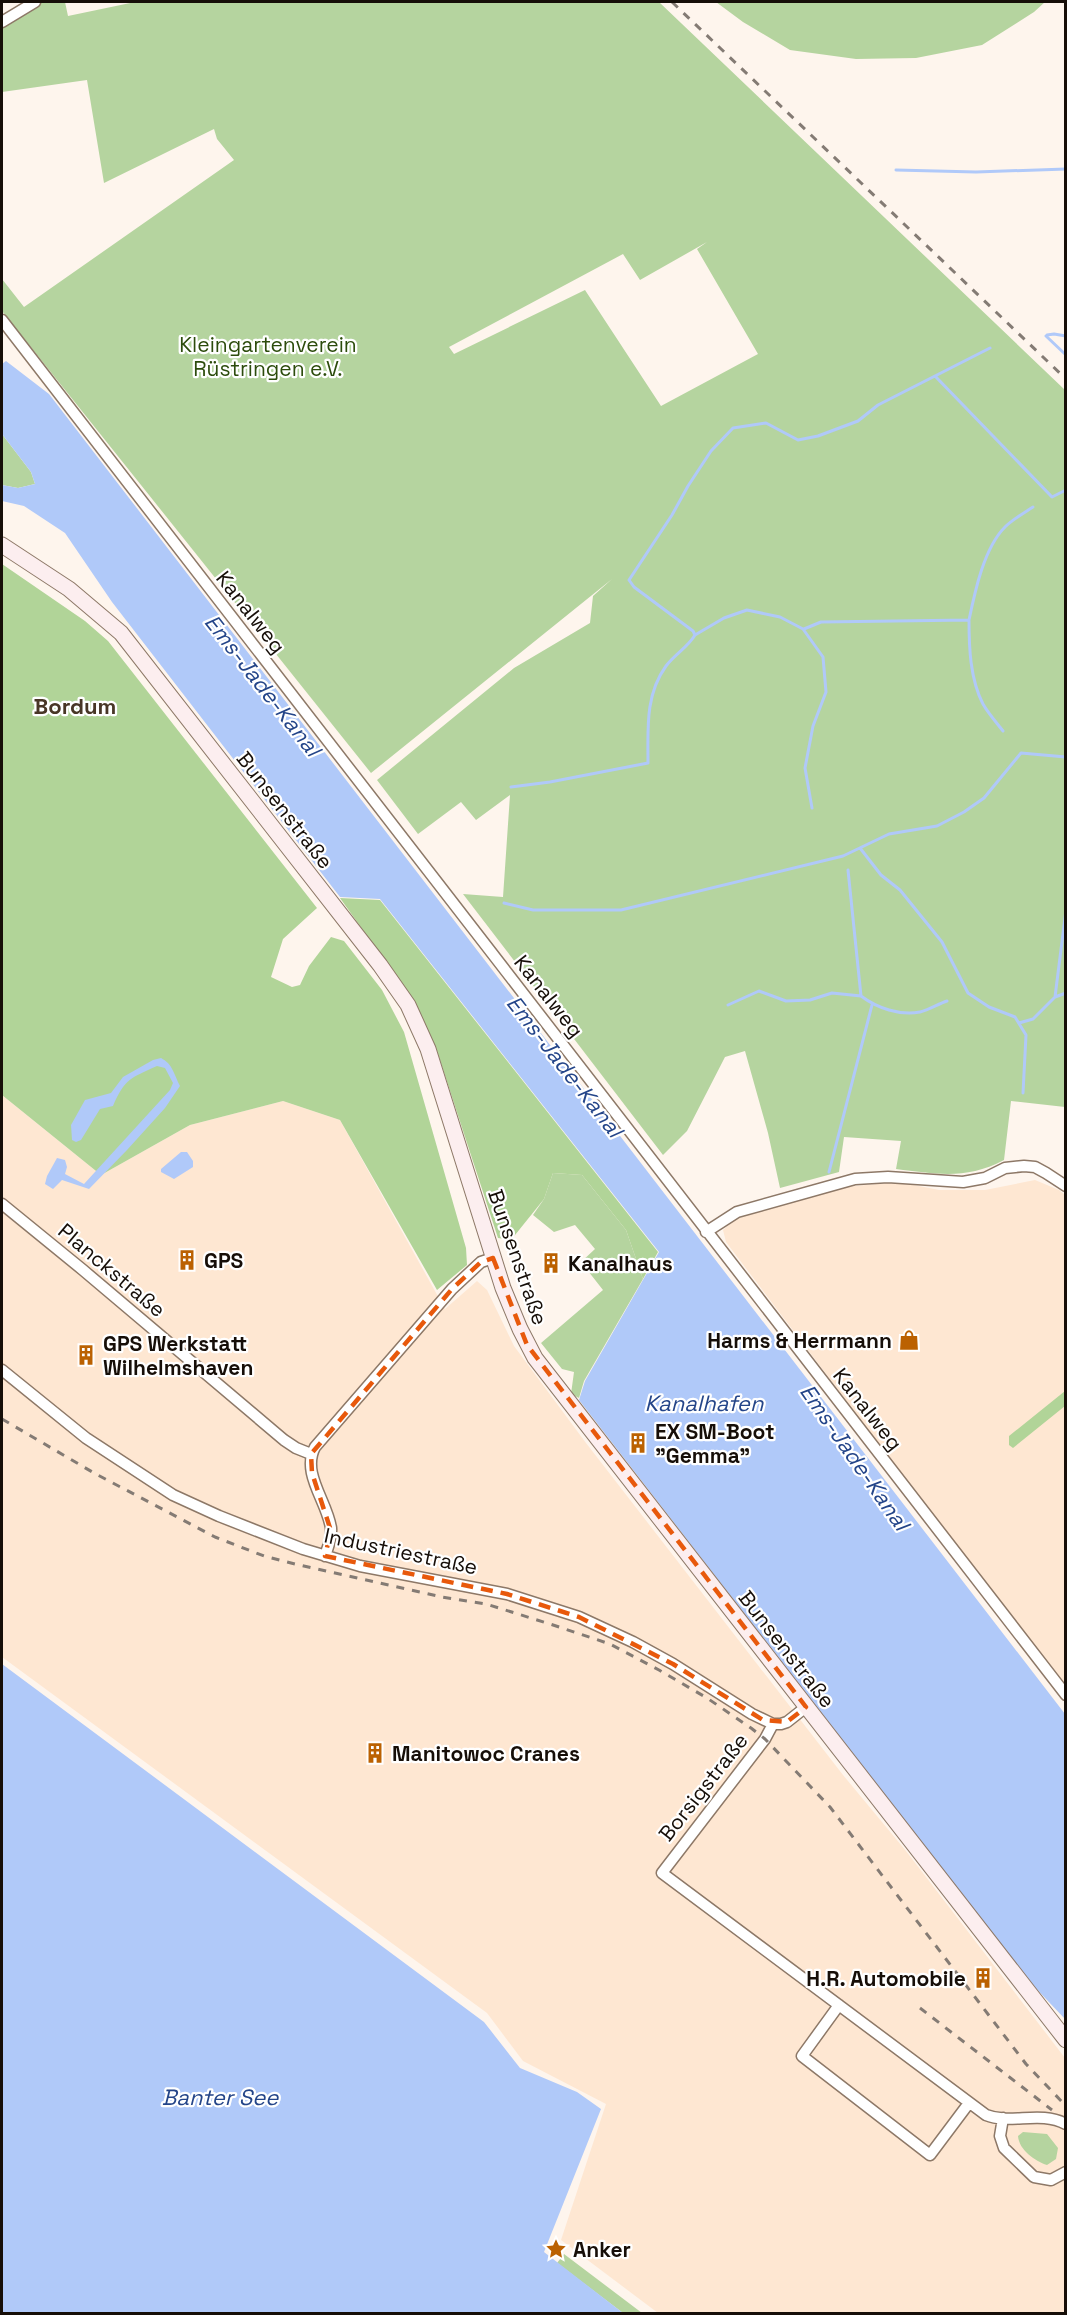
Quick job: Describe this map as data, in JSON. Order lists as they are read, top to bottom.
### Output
{
  "streets": {
    "street": [
      "Kanalweg",
      "Bunsenstraße",
      "Planckstraße",
      "Industriestraße",
      "Borsigstraße"
    ]
  },
  "crossings": [
    ["Industriestraße", "Borsigstraße"]
  ],
  "districts": ["Bordum"],
  "water": ["Ems-Jade-Kanal", "Kanalhafen", "Banter See"],
  "parks": ["Kleingartenverein Rüstringen e.V."],
  "places": {
    "building": [
      "GPS",
      "Kanalhaus",
      "GPS Werkstatt Wilhelmshaven",
      "EX SM-Boot \"Gemma\"",
      "Manitowoc Cranes",
      "H.R. Automobile"
    ],
    "shop": ["Harms & Herrmann"],
    "place": ["Anker"]
  }
}
